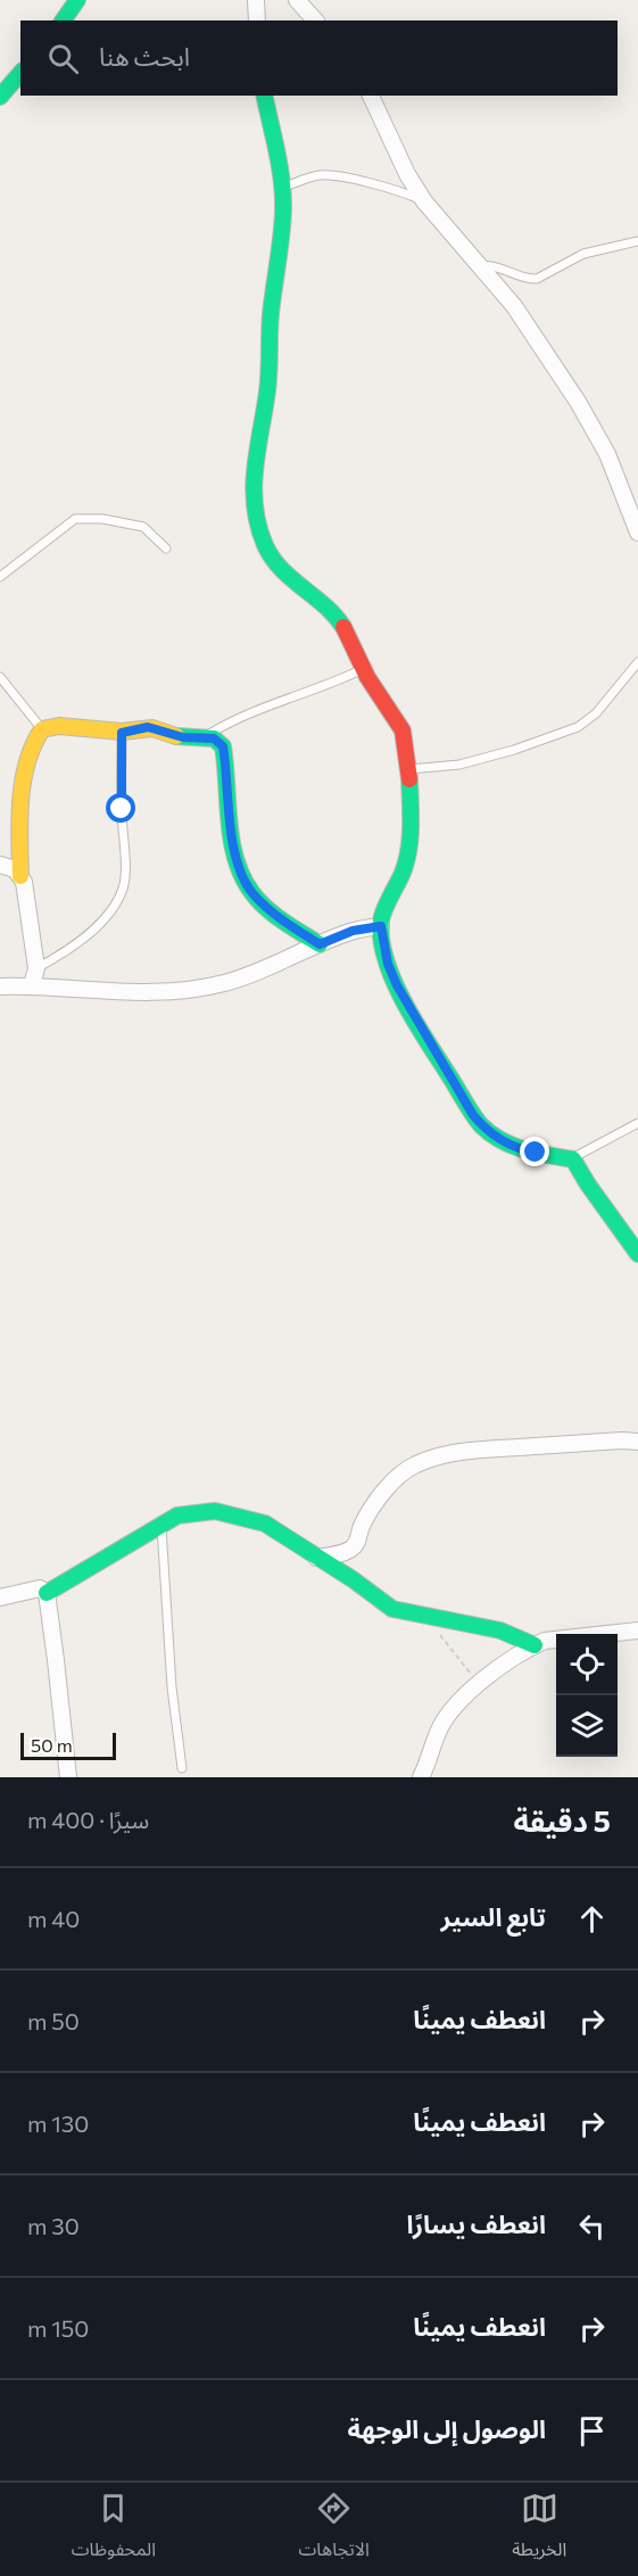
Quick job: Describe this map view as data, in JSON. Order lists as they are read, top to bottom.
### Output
{
  "scale_bar": "50 m",
  "page": {
    "search": "ابحث هنا",
    "scale": "50 m",
    "heading": ["5 دقيقة", "سيرًا · 400 m"],
    "list": [
      ["تابع السير", "40 m"],
      ["انعطف يمينًا", "50 m"],
      ["انعطف يمينًا", "130 m"],
      ["انعطف يسارًا", "30 m"],
      ["انعطف يمينًا", "150 m"],
      "الوصول إلى الوجهة"
    ],
    "nav": ["الخريطة", "الاتجاهات", "المحفوظات"]
  }
}
